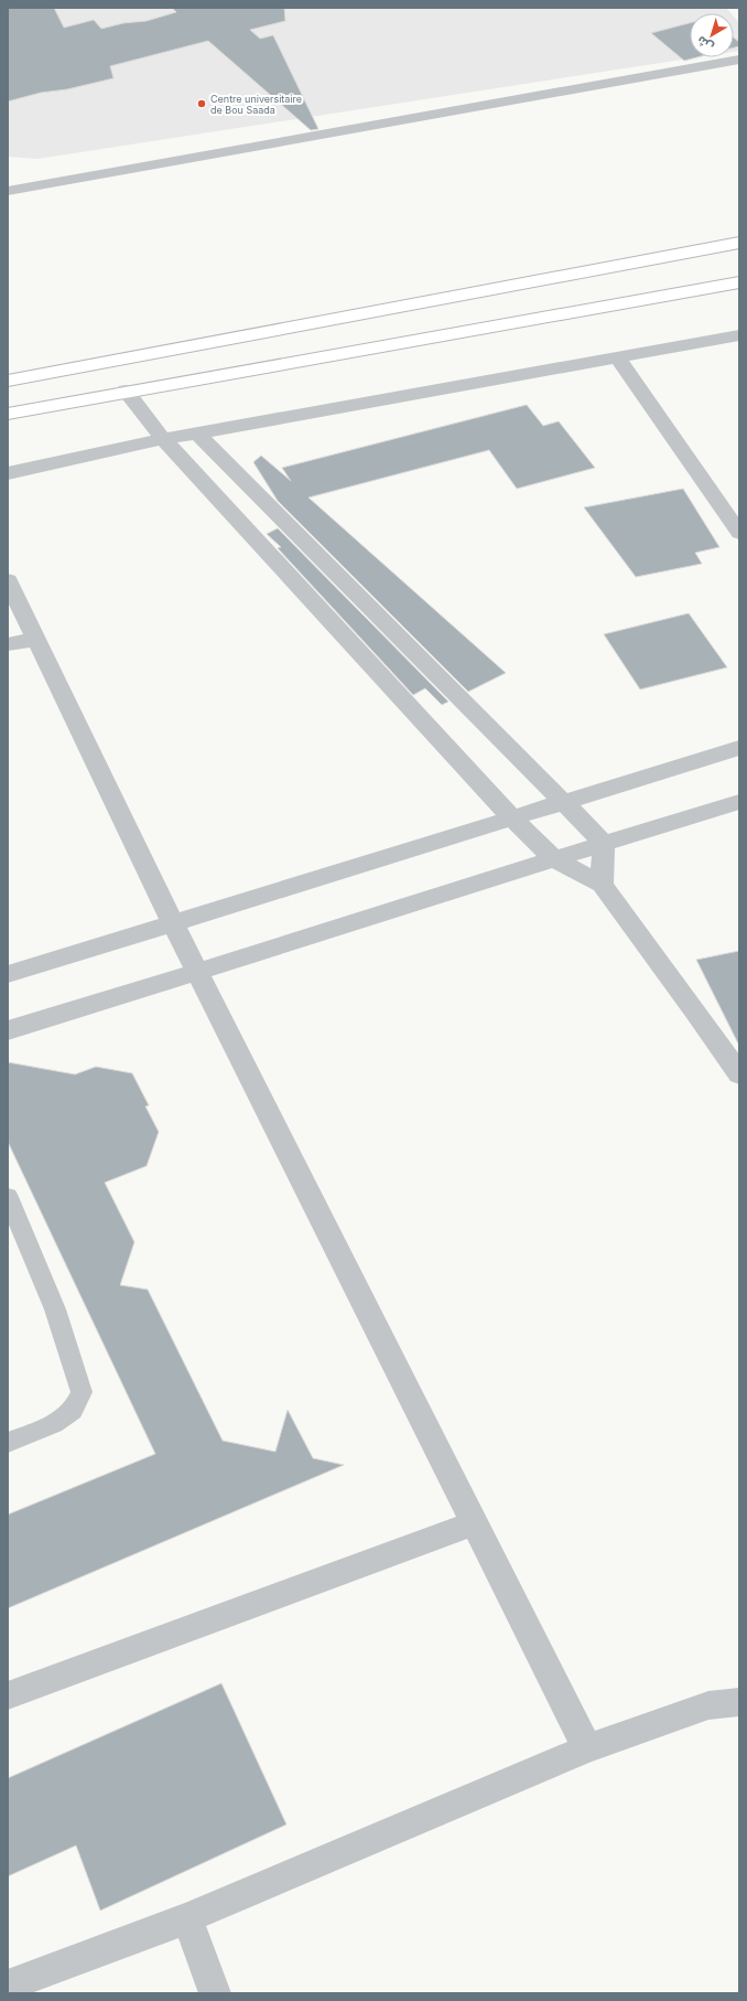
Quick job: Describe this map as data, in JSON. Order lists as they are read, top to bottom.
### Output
{
  "places": ["Centre universitaire de Bou Saada"],
  "north": "bottom left"
}
